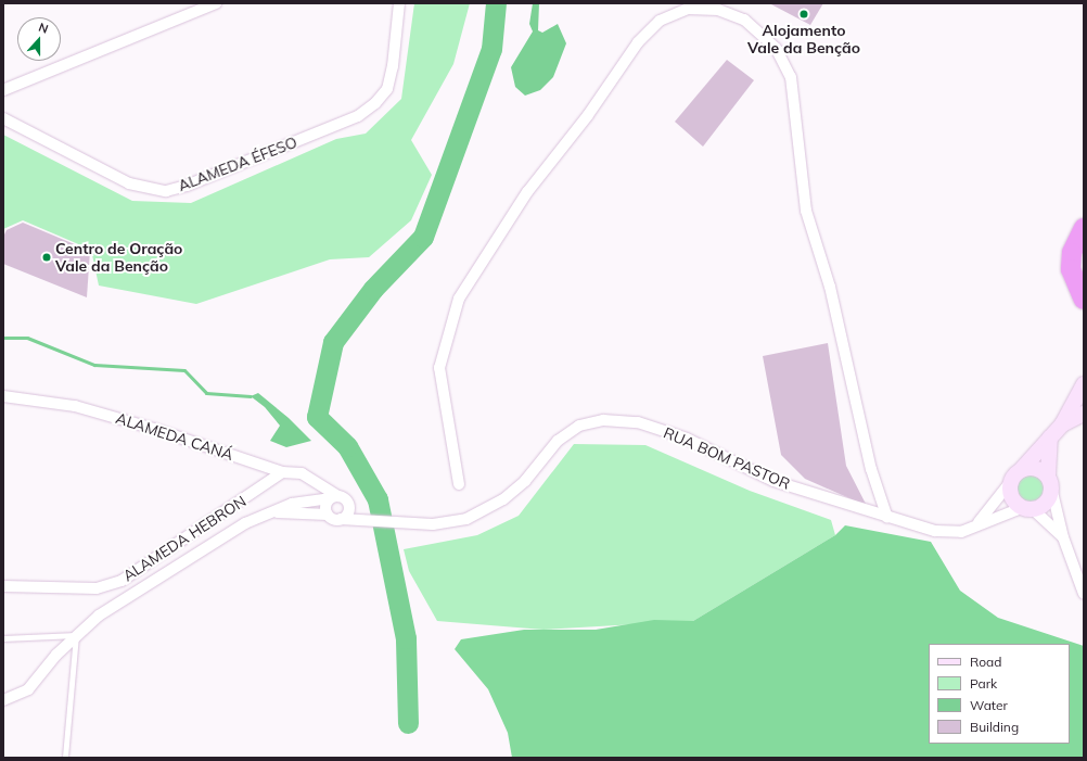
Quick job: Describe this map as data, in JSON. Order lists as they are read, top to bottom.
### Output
{
  "streets": {
    "street": [
      "ALAMEDA ÉFESO",
      "ALAMEDA CANÁ",
      "RUA BOM PASTOR",
      "ALAMEDA HEBRON"
    ]
  },
  "crossings": [
    ["ALAMEDA CANÁ", "ALAMEDA HEBRON"]
  ],
  "places": ["Alojamento Vale da Benção", "Centro de Oração Vale da Benção"],
  "legend": [
    "Road",
    "Park",
    "Water",
    "Building"
  ],
  "north": "top"
}
